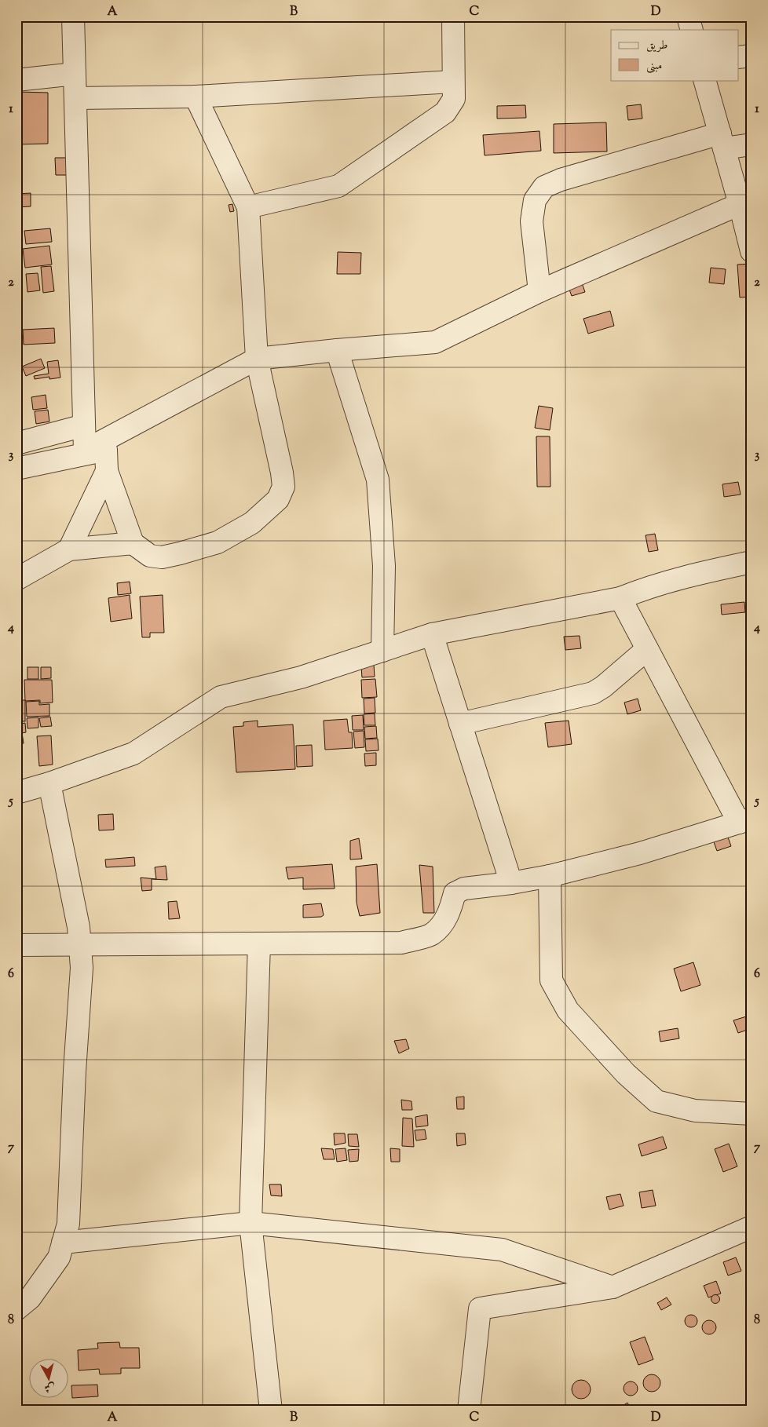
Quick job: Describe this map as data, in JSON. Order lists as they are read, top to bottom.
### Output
{
  "legend": ["طريق", "مبنى"],
  "north": "bottom",
  "grid": {
    "columns": [
      "A",
      "B",
      "C",
      "D"
    ],
    "rows": [
      "1",
      "2",
      "3",
      "4",
      "5",
      "6",
      "7",
      "8"
    ]
  }
}
